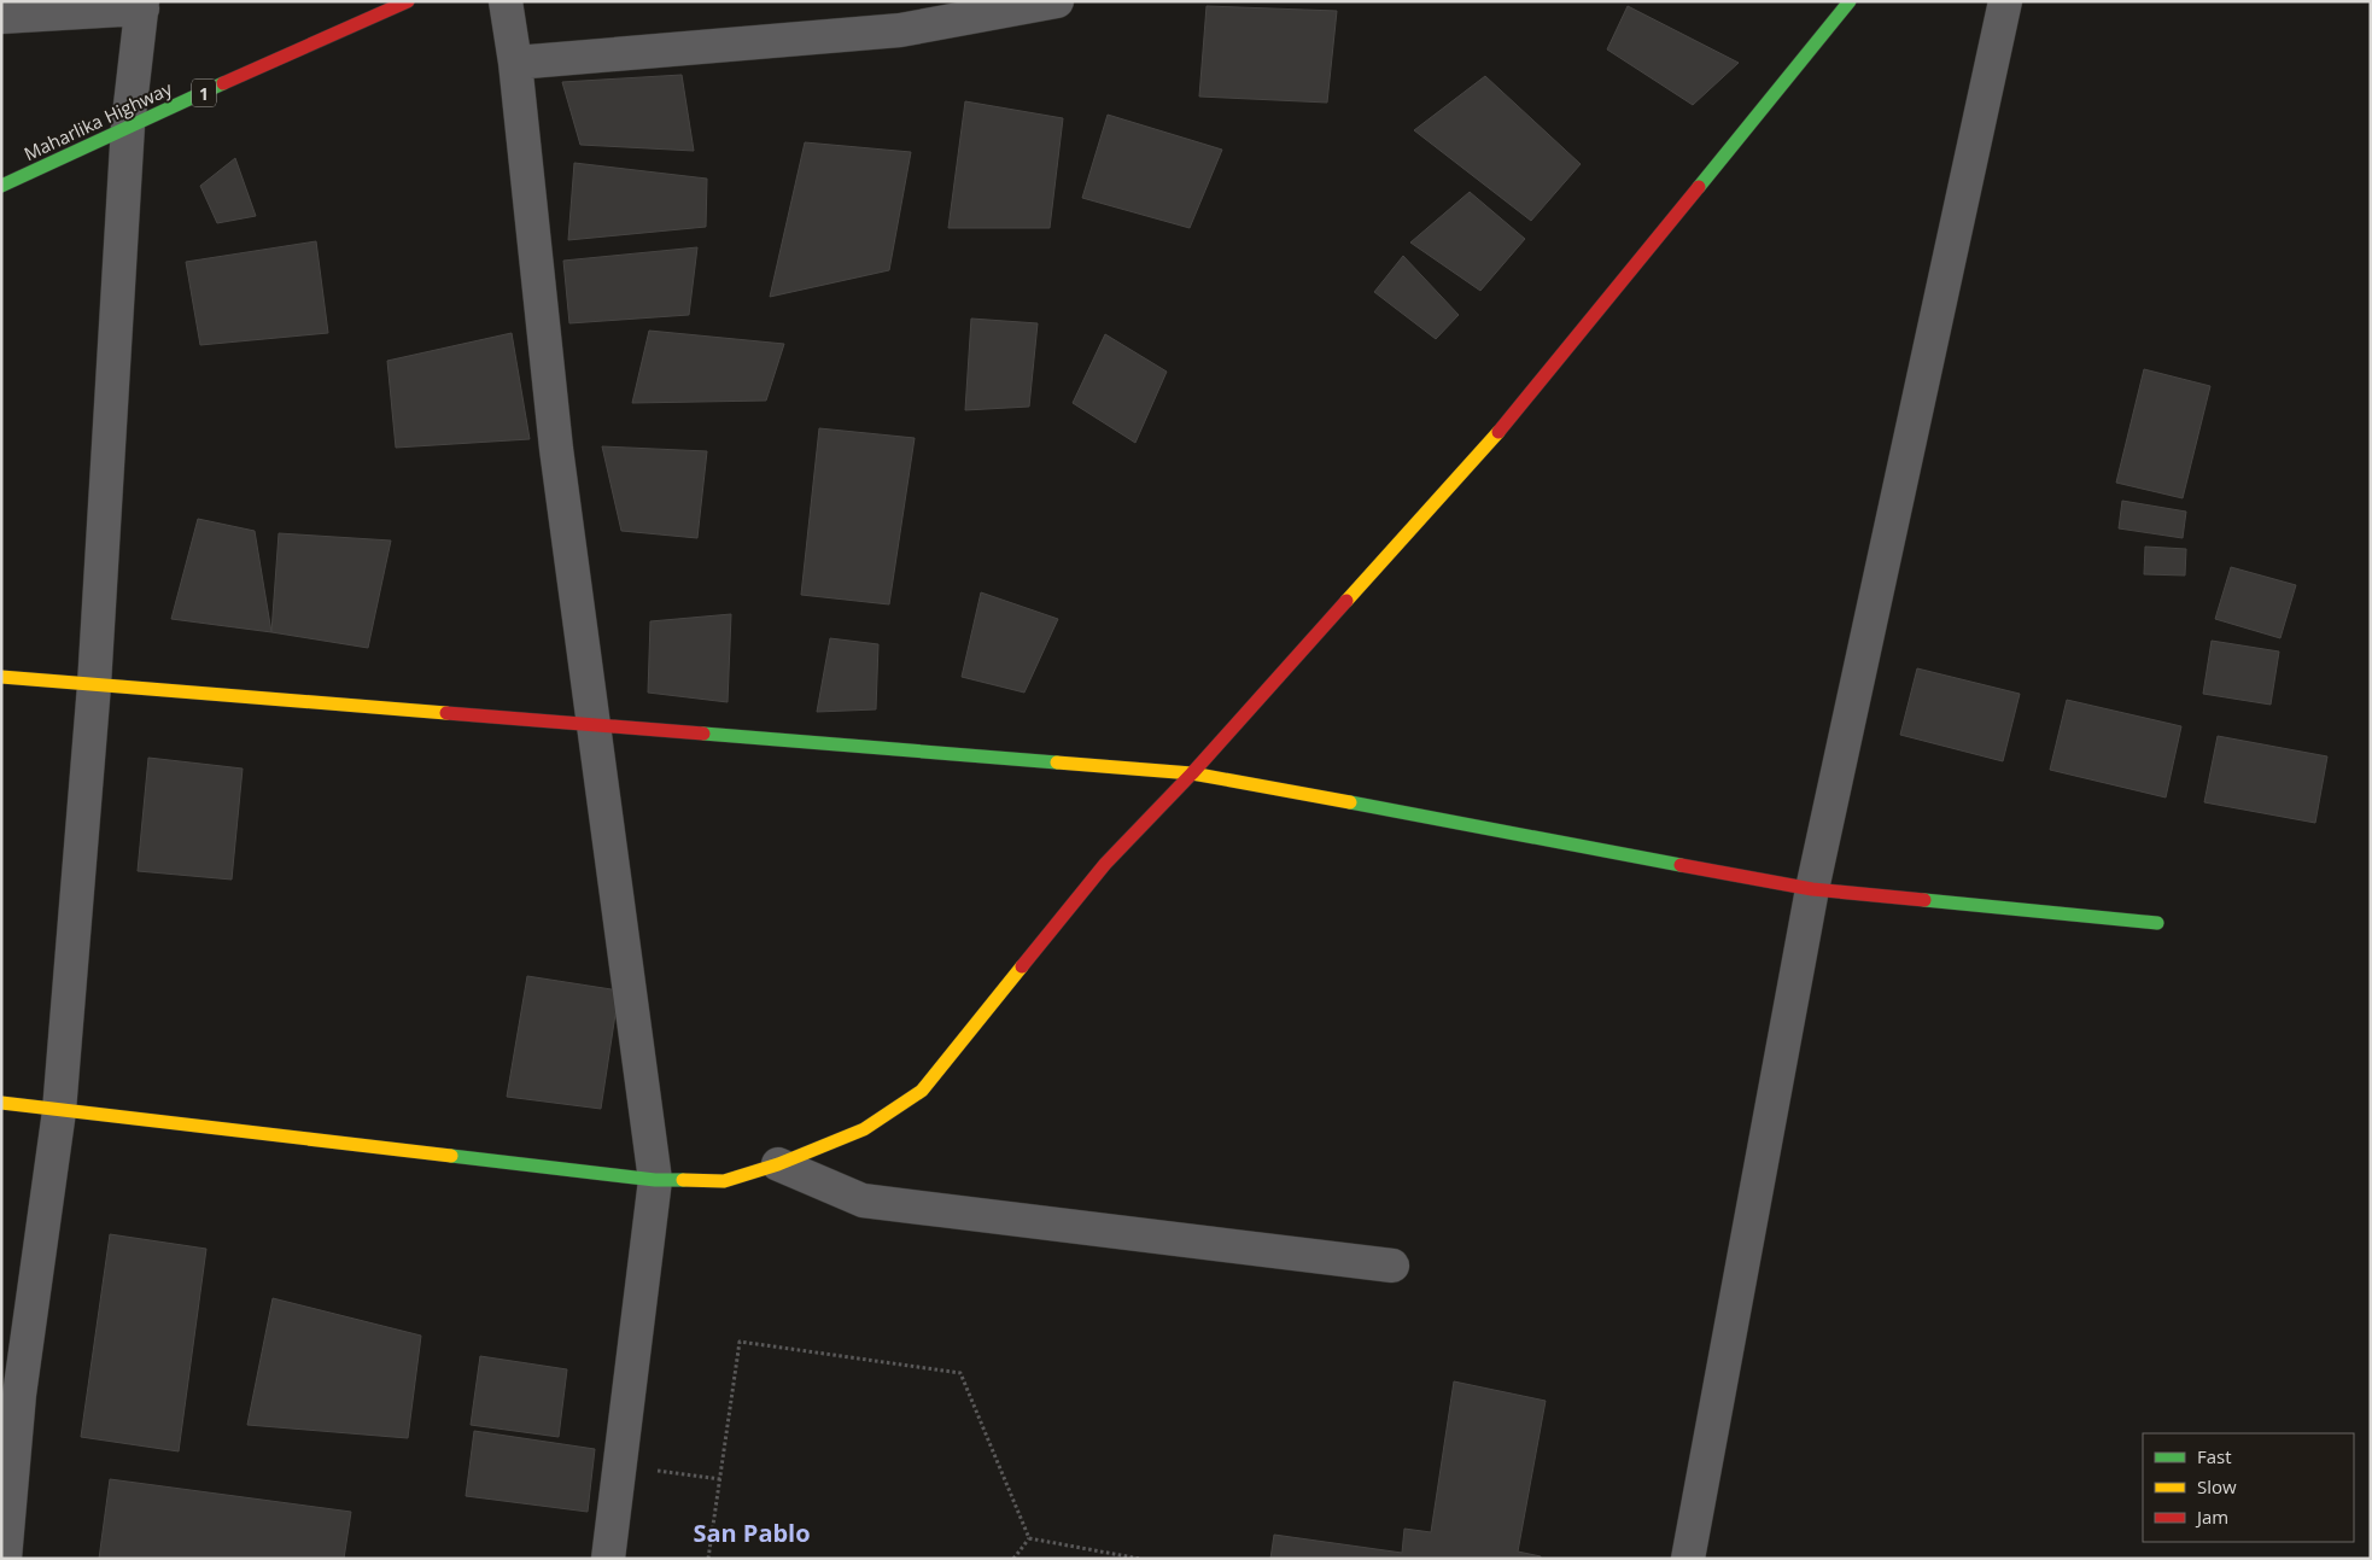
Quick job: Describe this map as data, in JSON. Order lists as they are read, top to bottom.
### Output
{
  "streets": {
    "main road": ["1", "Maharlika Highway"]
  },
  "districts": ["San Pablo"],
  "legend": ["Fast", "Slow", "Jam"]
}
